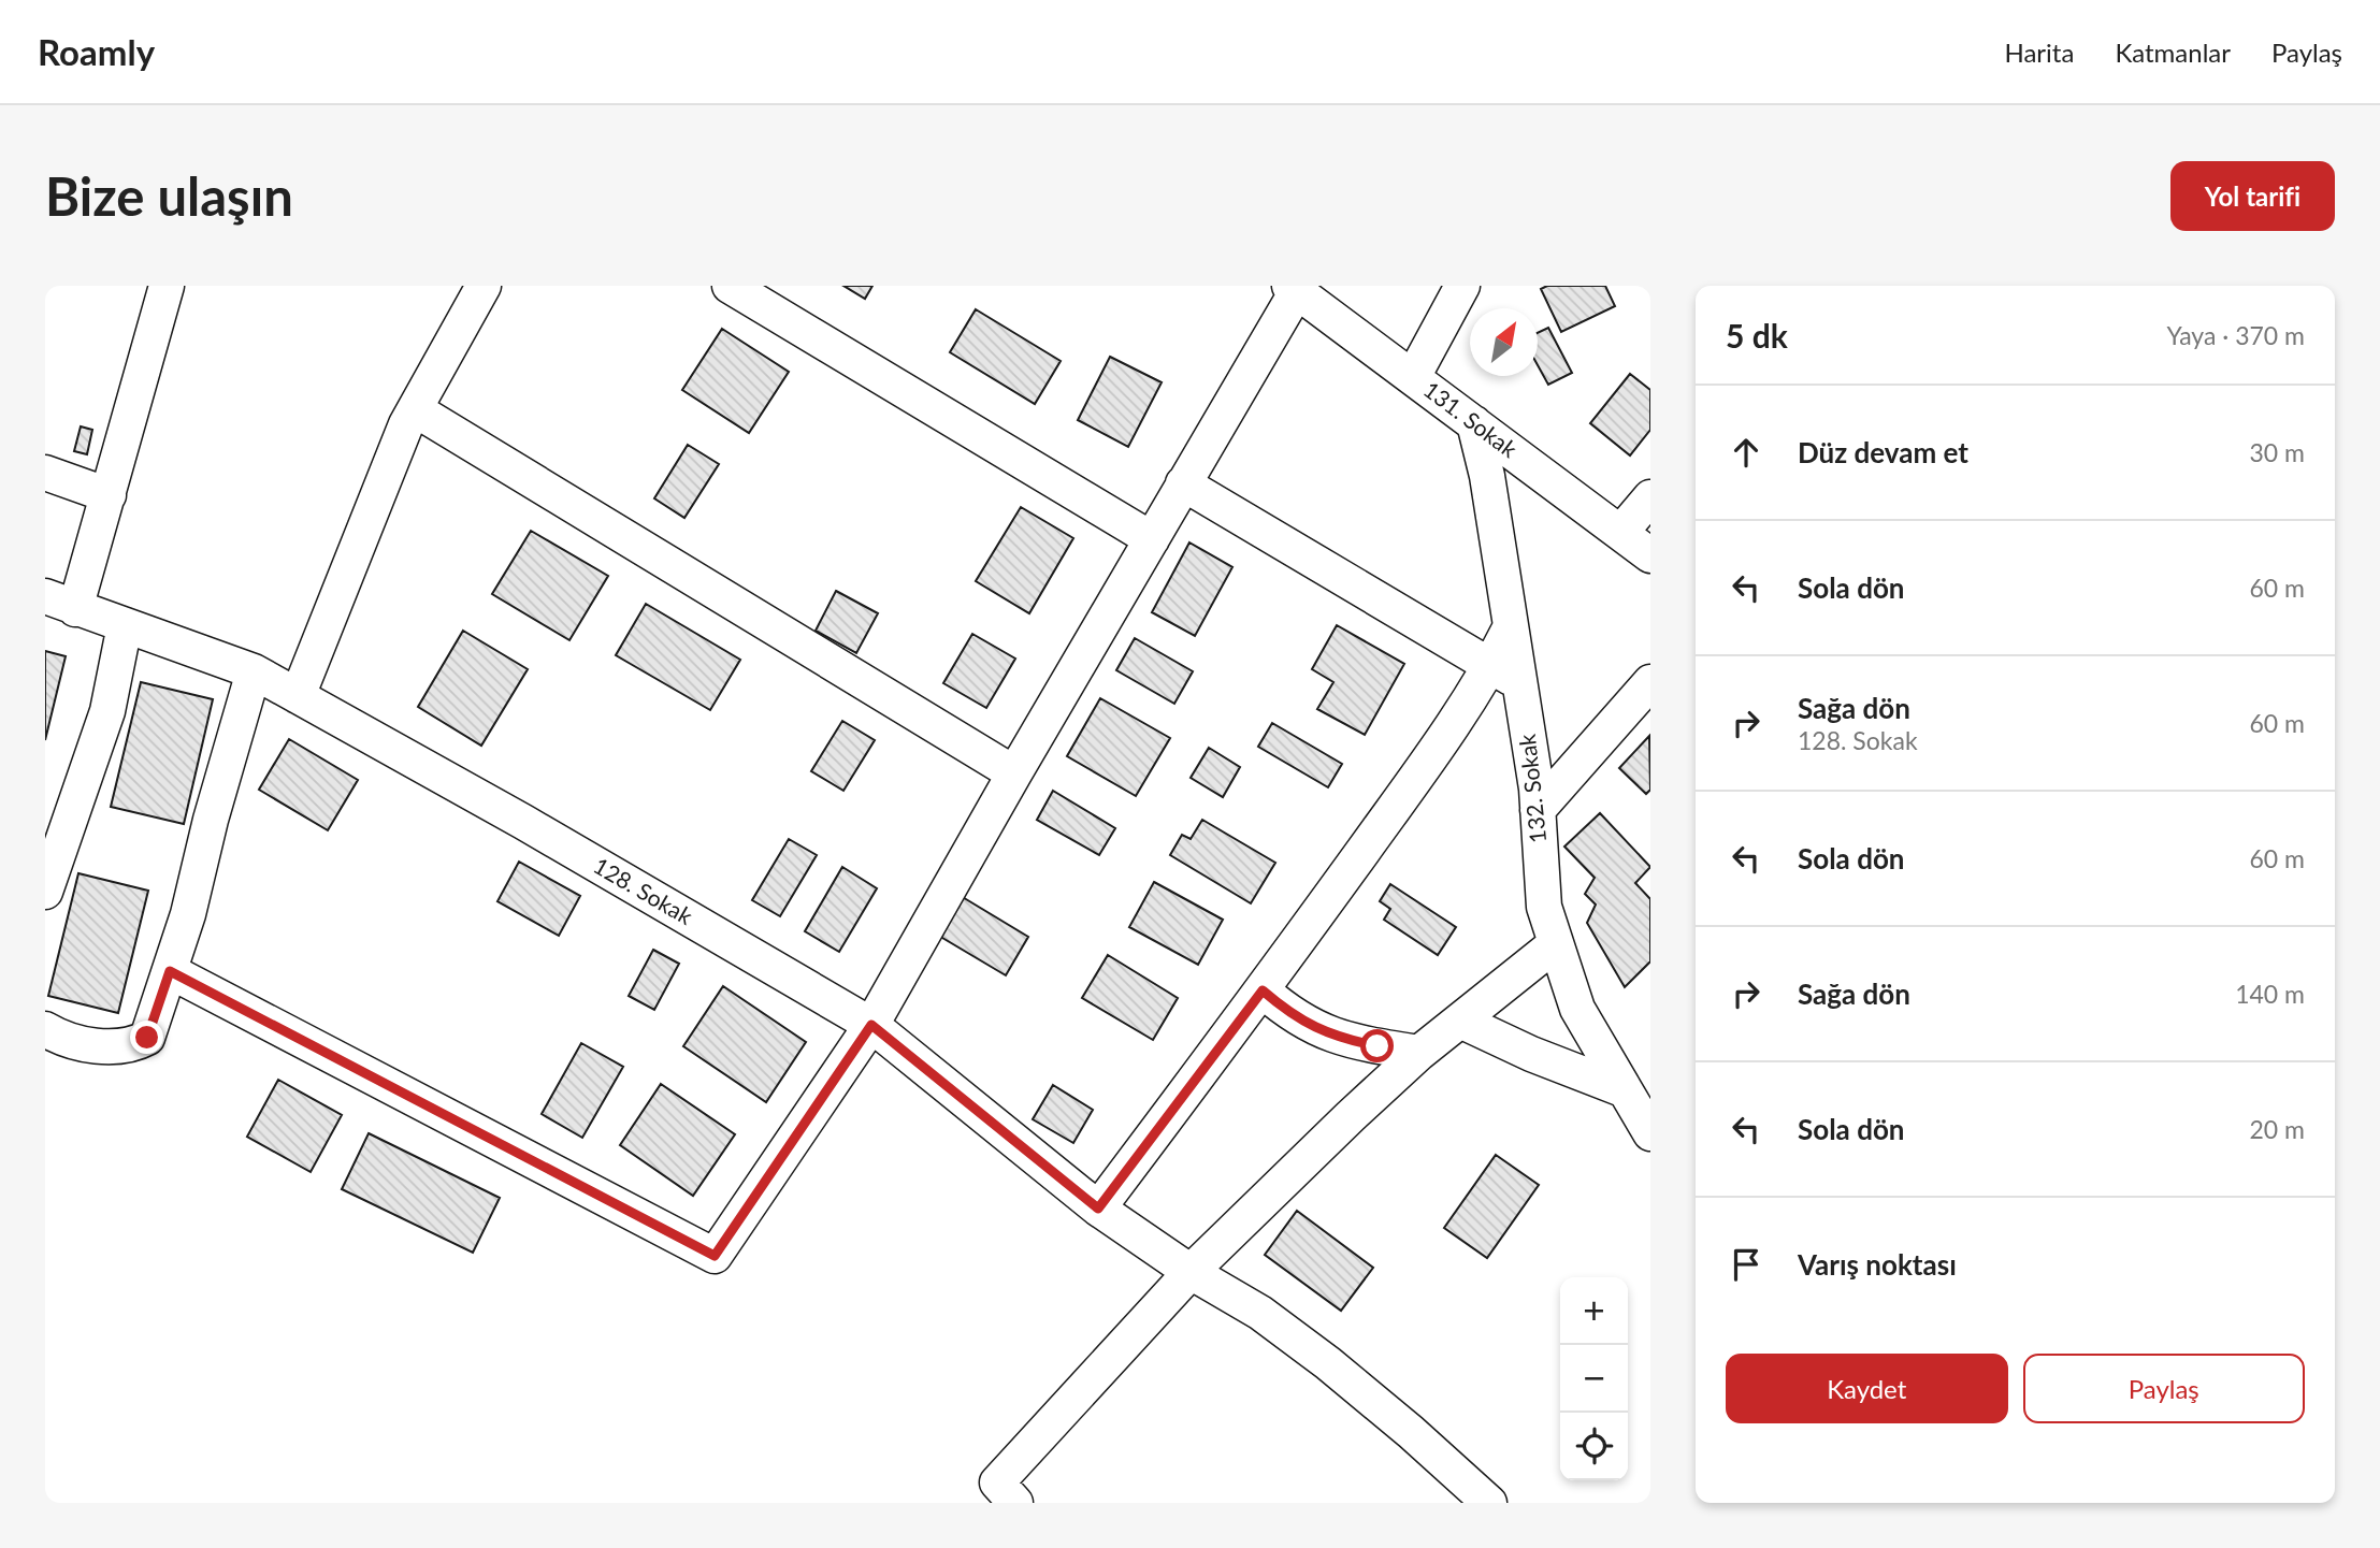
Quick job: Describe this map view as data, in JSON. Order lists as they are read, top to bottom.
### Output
{
  "streets": {
    "street": ["131. Sokak", "132. Sokak", "128. Sokak"]
  },
  "north": "top right",
  "page": {
    "header": "Roamly",
    "nav": ["Harita", "Katmanlar", "Paylaş"],
    "buttons": [
      "Yol tarifi",
      ["Kaydet", "Paylaş"]
    ],
    "title": "Bize ulaşın",
    "heading": ["5 dk", "Yaya · 370 m"],
    "list": [
      ["Düz devam et", "30 m"],
      ["Sola dön", "60 m"],
      ["Sağa dön", "128. Sokak", "60 m"],
      ["Sola dön", "60 m"],
      ["Sağa dön", "140 m"],
      ["Sola dön", "20 m"],
      "Varış noktası"
    ],
    "map_buttons": ["+", "−"]
  }
}
